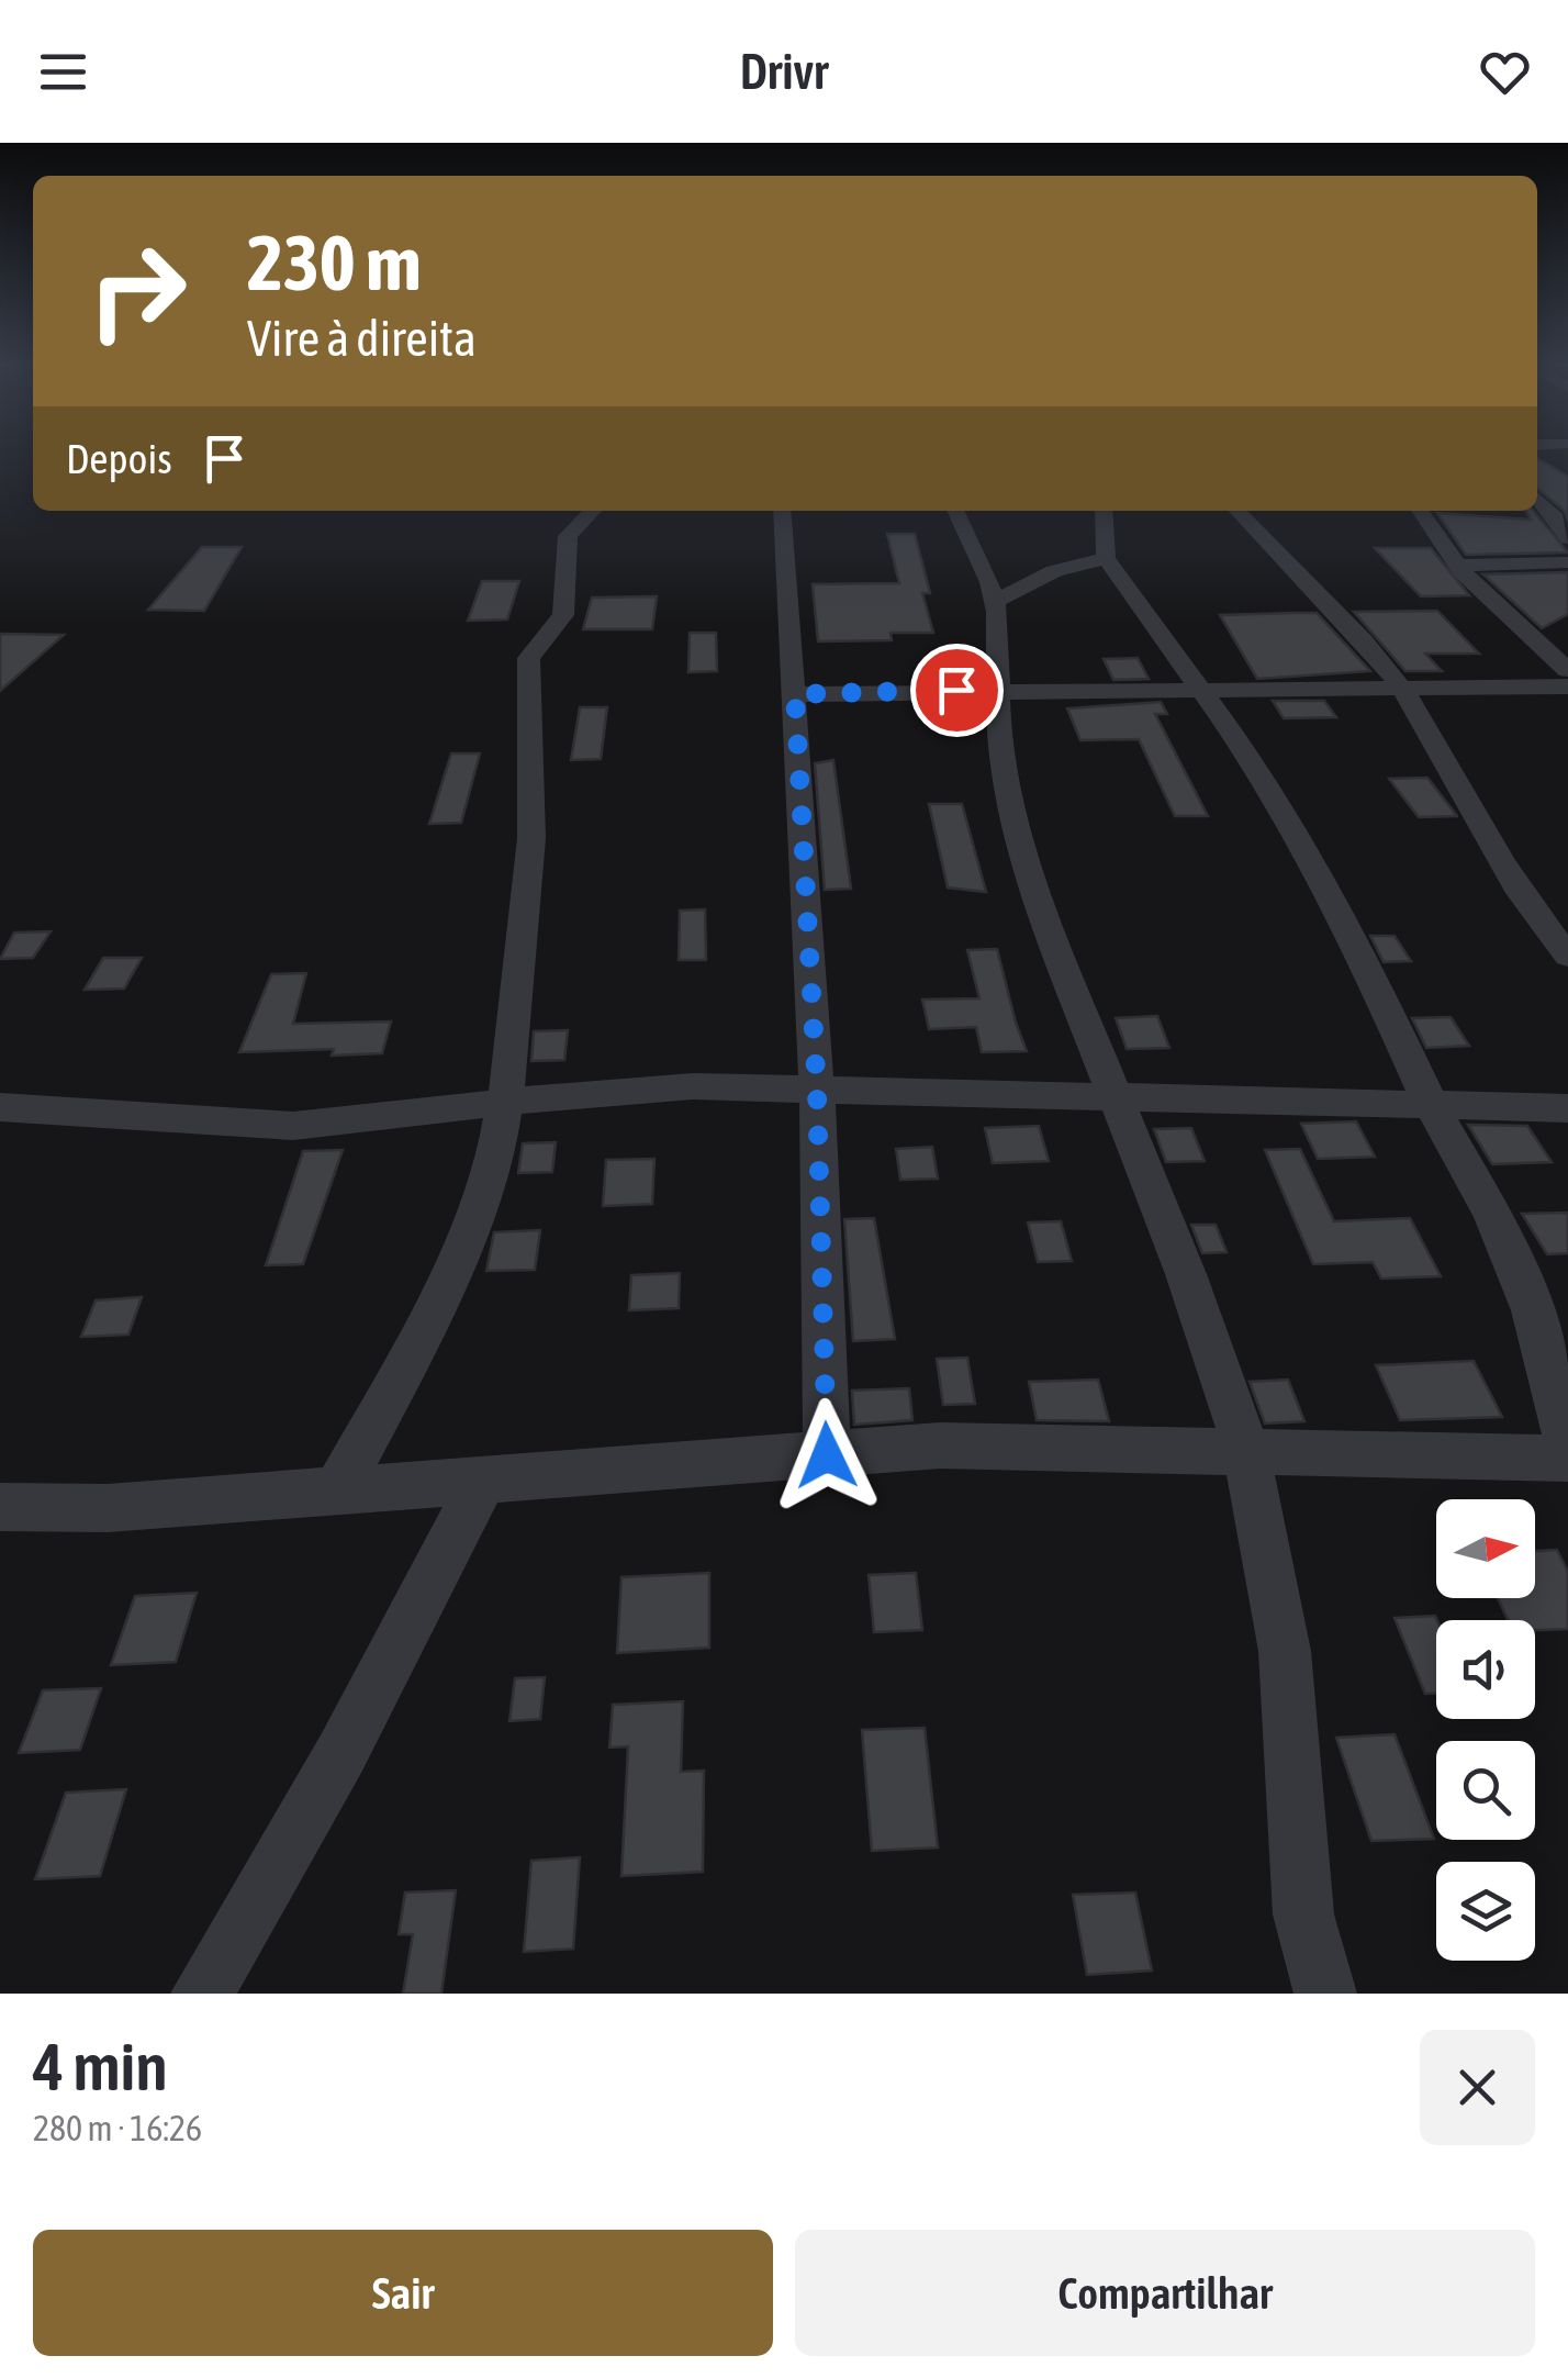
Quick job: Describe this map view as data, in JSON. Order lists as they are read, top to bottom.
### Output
{
  "north": "right",
  "page": {
    "header": "Drivr",
    "turn": ["230 m", "Vire à direita"],
    "then": "Depois",
    "heading": ["4 min", "280 m · 16:26"],
    "buttons": ["Sair", "Compartilhar"]
  }
}
